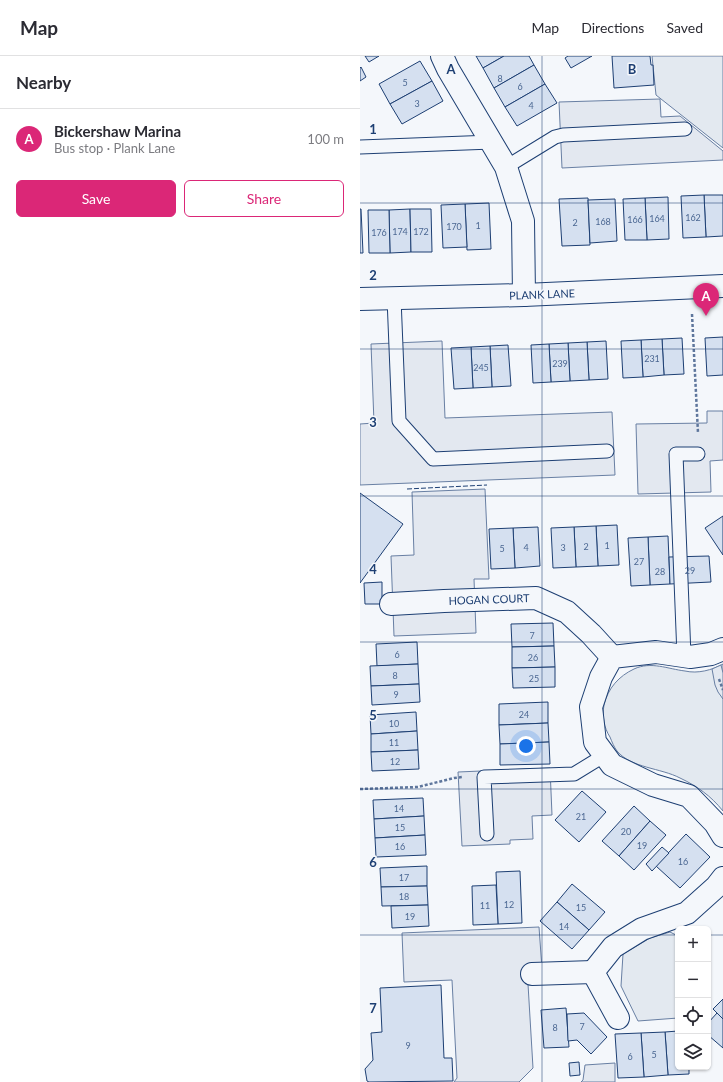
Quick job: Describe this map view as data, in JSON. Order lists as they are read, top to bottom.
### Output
{
  "streets": {
    "street": ["PLANK LANE", "HOGAN COURT"]
  },
  "house_numbers": [
    "8",
    "5",
    "6",
    "3",
    "4",
    "162",
    "164",
    "166",
    "168",
    "2",
    "1",
    "170",
    "174",
    "172",
    "176",
    "231",
    "239",
    "245",
    "1",
    "2",
    "4",
    "3",
    "5",
    "27",
    "29",
    "28",
    "7",
    "6",
    "26",
    "8",
    "25",
    "9",
    "24",
    "10",
    "11",
    "12",
    "14",
    "21",
    "15",
    "20",
    "19",
    "16",
    "16",
    "17",
    "18",
    "12",
    "11",
    "15",
    "19",
    "14",
    "7",
    "8",
    "9",
    "5",
    "6"
  ],
  "page": {
    "header": "Map",
    "nav": ["Map", "Directions", "Saved"],
    "heading": "Nearby",
    "list": [
      {
        "mark": "A",
        "name": "Bickershaw Marina",
        "note": "Bus stop · Plank Lane",
        "value": "100 m"
      }
    ],
    "buttons": ["Save", "Share"],
    "pins": "A",
    "map_buttons": ["+", "−"]
  },
  "grid": {
    "columns": ["A", "B"],
    "rows": [
      "1",
      "2",
      "3",
      "4",
      "5",
      "6",
      "7"
    ]
  }
}
